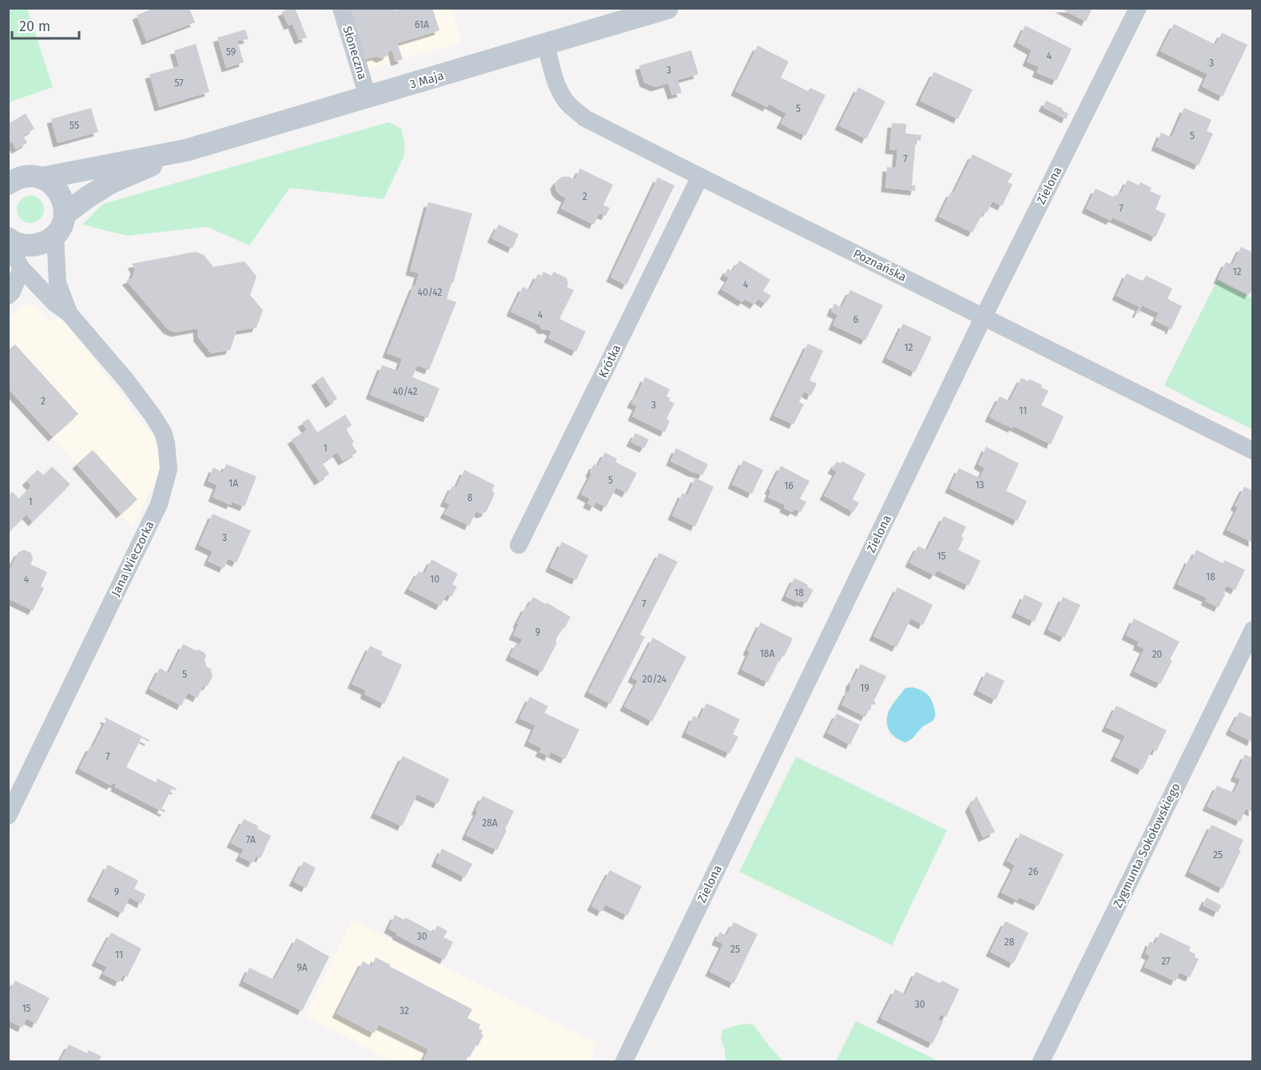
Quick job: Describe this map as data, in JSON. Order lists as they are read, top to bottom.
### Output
{
  "streets": {
    "street": [
      "Słoneczna",
      "3 Maja",
      "Zielona",
      "Poznańska",
      "Krótka",
      "Jana Wieczorka",
      "Zygmunta Sokołowskiego"
    ]
  },
  "crossings": [
    ["Słoneczna", "3 Maja"],
    ["3 Maja", "Poznańska"],
    ["Zielona", "Poznańska"],
    ["Poznańska", "Krótka"]
  ],
  "house_numbers": [
    "61A",
    "59",
    "4",
    "3",
    "3",
    "57",
    "5",
    "55",
    "5",
    "7",
    "2",
    "7",
    "12",
    "4",
    "40/42",
    "4",
    "6",
    "12",
    "40/42",
    "2",
    "3",
    "11",
    "1",
    "5",
    "1A",
    "13",
    "16",
    "8",
    "1",
    "3",
    "15",
    "18",
    "4",
    "10",
    "18",
    "7",
    "9",
    "18A",
    "20",
    "5",
    "20/24",
    "19",
    "7",
    "28A",
    "7A",
    "25",
    "26",
    "9",
    "30",
    "28",
    "25",
    "11",
    "27",
    "9A",
    "30",
    "15",
    "32"
  ],
  "scale_bar": "20 m"
}
